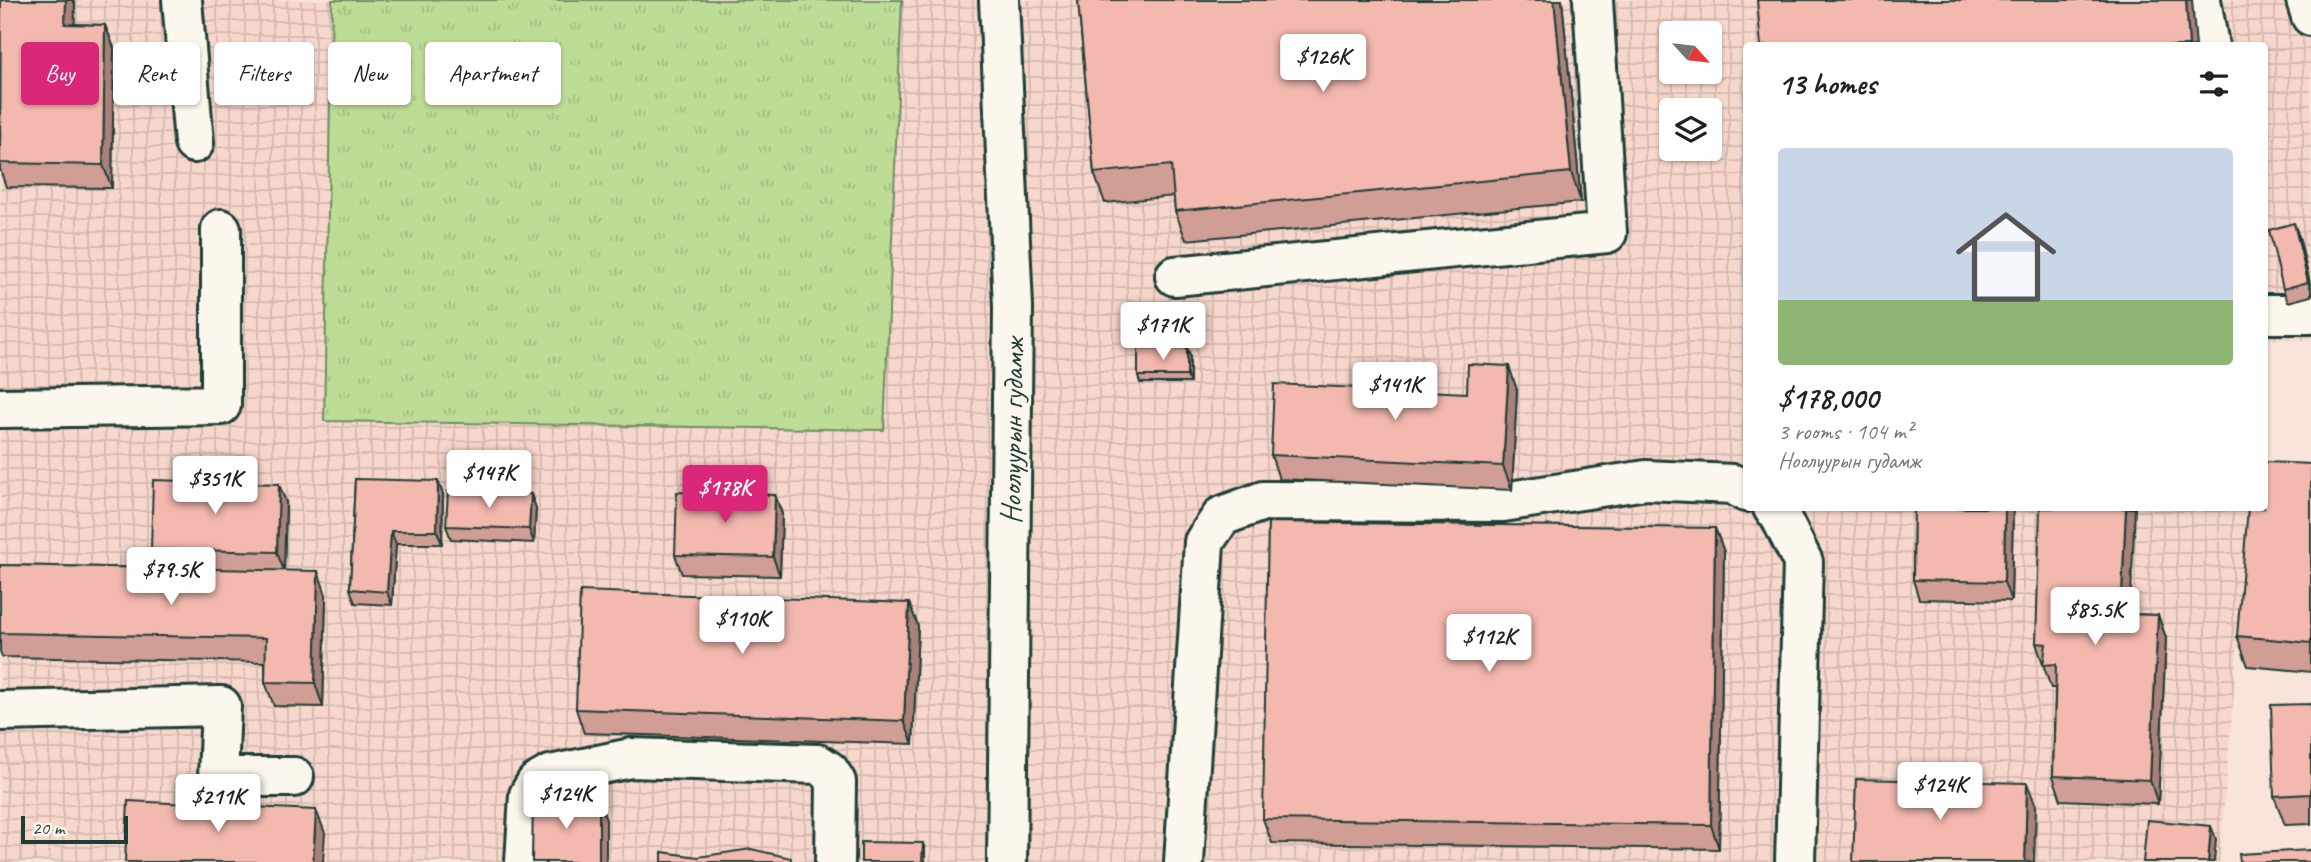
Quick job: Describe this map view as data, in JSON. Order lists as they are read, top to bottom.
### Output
{
  "streets": {
    "street": ["Ноолуурын гудамж"]
  },
  "scale_bar": "20 m",
  "north": "bottom right",
  "page": {
    "price": [
      "$126K",
      "$171K",
      "$141K",
      "$147K",
      "$351K",
      "$178K",
      "$79.5K",
      "$85.5K",
      "$110K",
      "$112K",
      "$124K",
      "$124K",
      "$211K"
    ],
    "chip": [
      "Buy",
      "Rent",
      "Filters",
      "New",
      "Apartment"
    ],
    "heading": "13 homes",
    "list": [
      {
        "name": "$178,000",
        "note": "3 rooms · 104 m² · Ноолуурын гудамж"
      }
    ],
    "scale": "20 m"
  }
}
